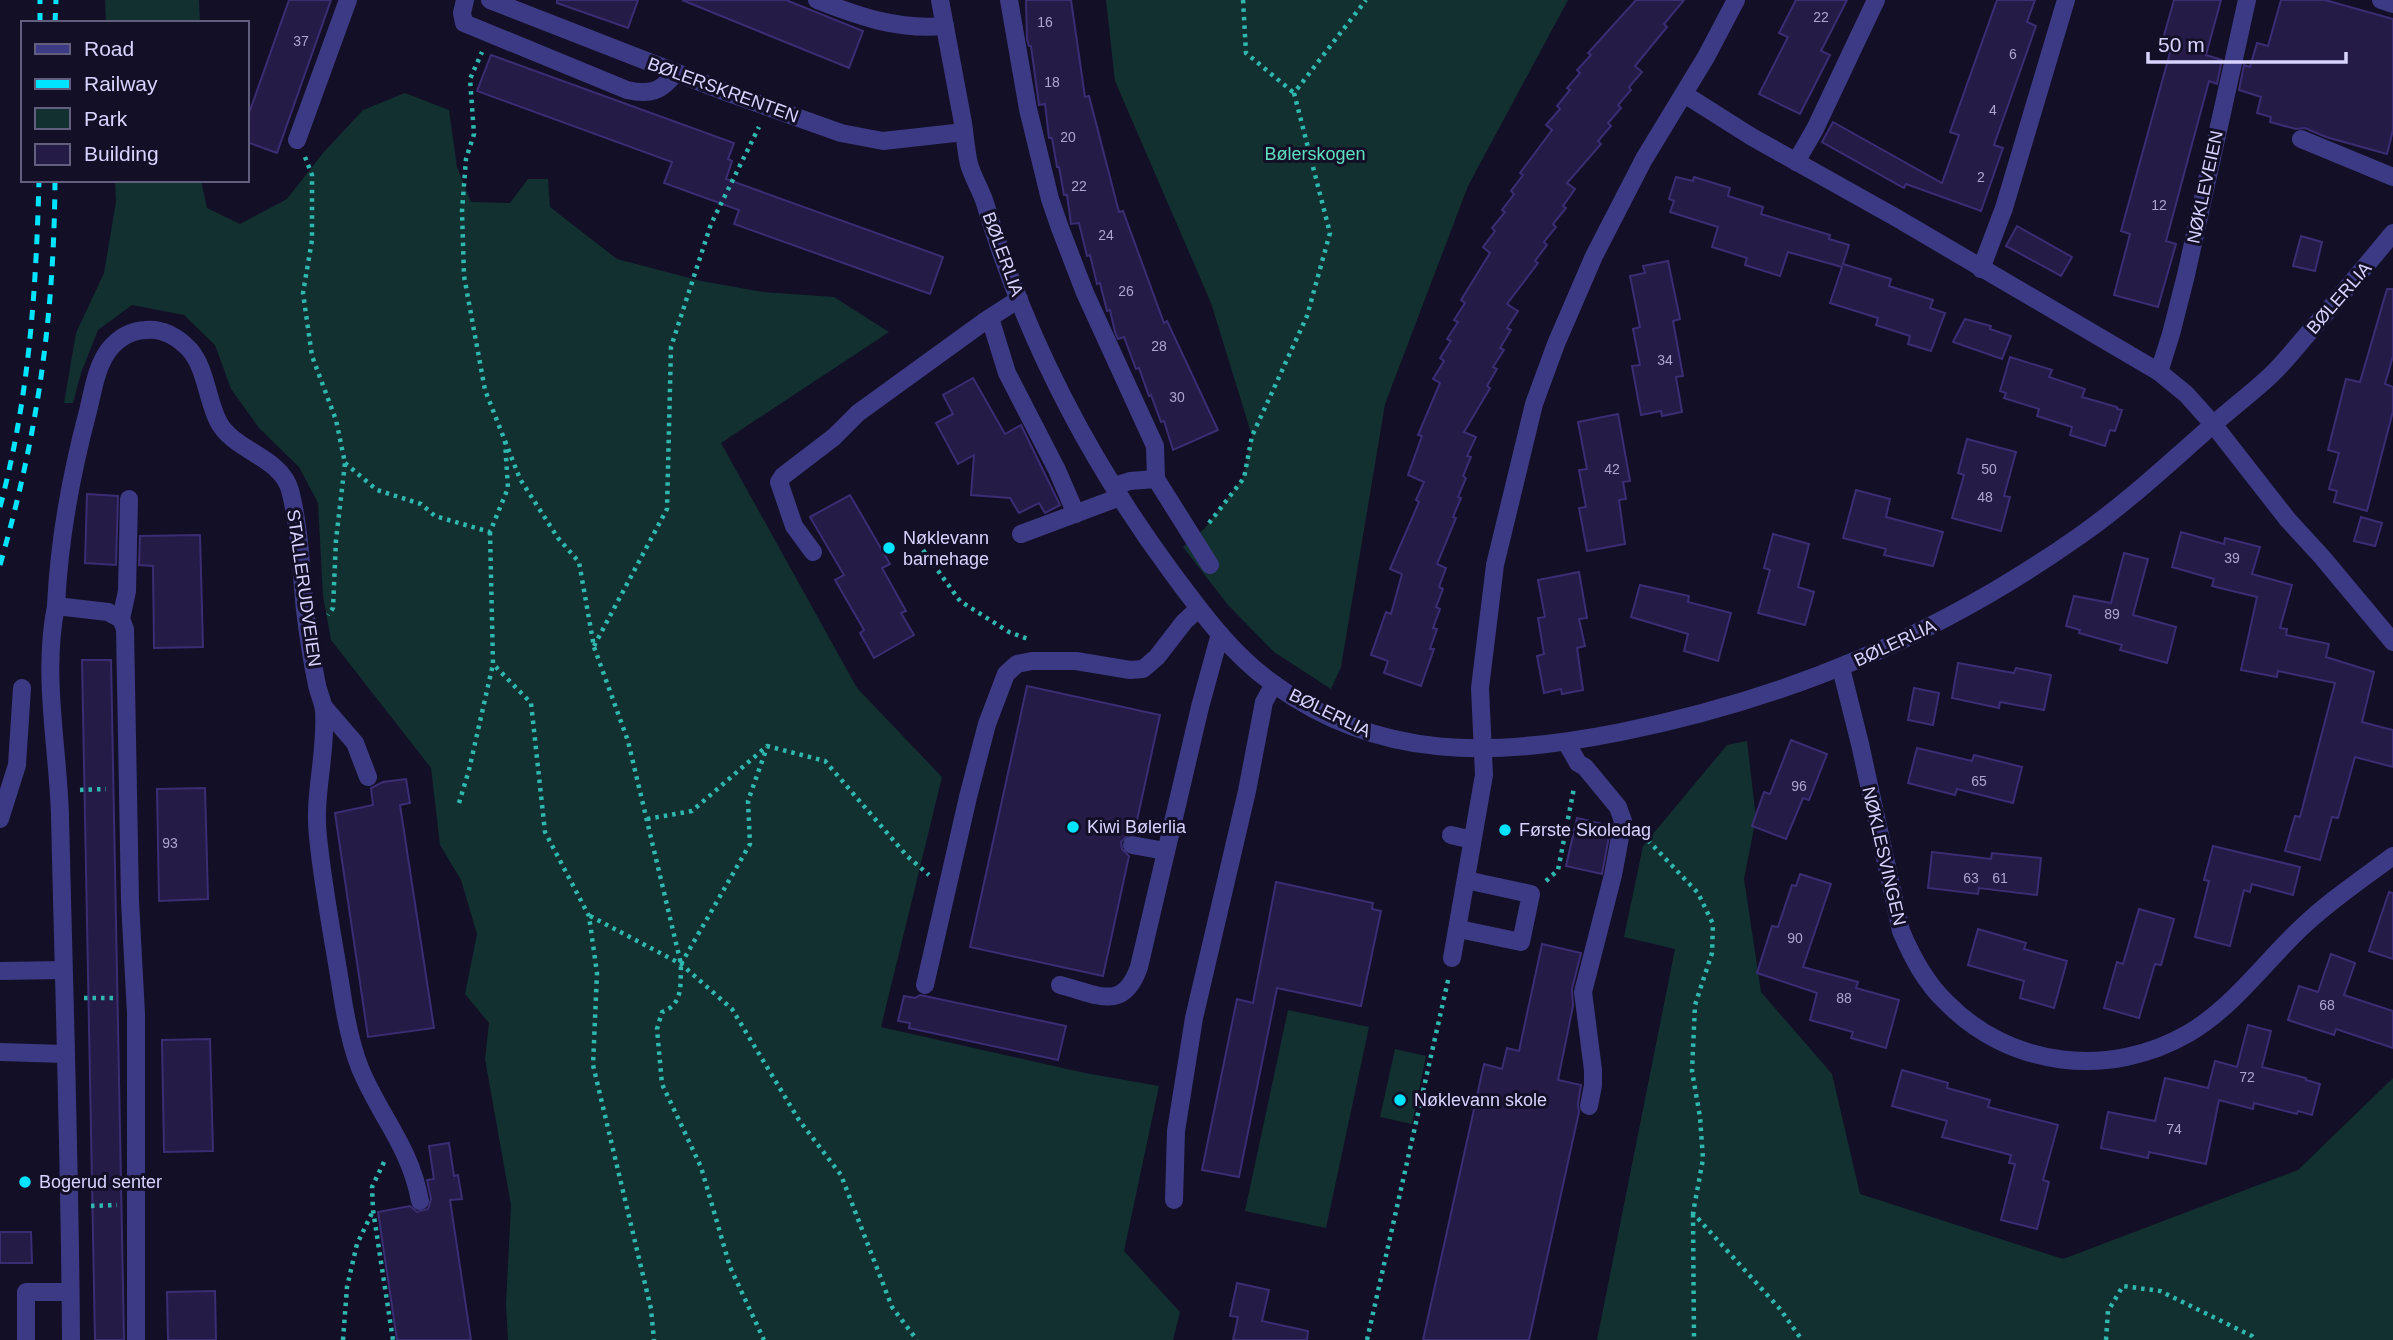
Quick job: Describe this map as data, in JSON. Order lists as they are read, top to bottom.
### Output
{
  "streets": {
    "street": [
      "BØLERSKRENTEN",
      "NØKLEVEIEN",
      "BØLERLIA",
      "STALLERUDVEIEN",
      "NØKLESVINGEN"
    ]
  },
  "crossings": [
    ["BØLERSKRENTEN", "BØLERLIA"],
    ["BØLERLIA", "NØKLESVINGEN"]
  ],
  "parks": ["Bølerskogen"],
  "places": [
    "Nøklevann barnehage",
    "Kiwi Bølerlia",
    "Første Skoledag",
    "Nøklevann skole",
    "Bogerud senter"
  ],
  "house_numbers": [
    "22",
    "16",
    "37",
    "6",
    "18",
    "4",
    "20",
    "2",
    "22",
    "12",
    "24",
    "26",
    "28",
    "34",
    "30",
    "42",
    "50",
    "48",
    "39",
    "89",
    "65",
    "96",
    "93",
    "63",
    "61",
    "90",
    "88",
    "68",
    "72",
    "74"
  ],
  "legend": [
    "Road",
    "Railway",
    "Park",
    "Building"
  ],
  "scale_bar": "50 m"
}
